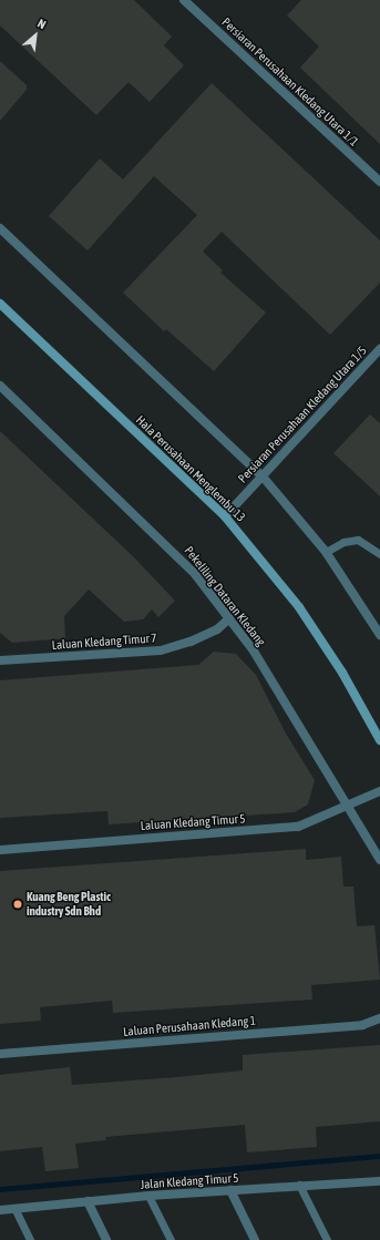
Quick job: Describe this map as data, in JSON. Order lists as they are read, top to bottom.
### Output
{
  "streets": {
    "street": [
      "Persiaran Perusahaan Kledang Utara 1/1",
      "Persiaran Perusahaan Kledang Utara 1/5",
      "Hala Perusahaan Menglembu 13",
      "Pekeliling Dataran Kledang",
      "Laluan Kledang Timur 7",
      "Laluan Kledang Timur 5",
      "Laluan Perusahaan Kledang 1",
      "Jalan Kledang Timur 5"
    ]
  },
  "crossings": [
    ["Persiaran Perusahaan Kledang Utara 1/5", "Hala Perusahaan Menglembu 13"],
    ["Pekeliling Dataran Kledang", "Laluan Kledang Timur 7"],
    ["Pekeliling Dataran Kledang", "Laluan Kledang Timur 5"]
  ],
  "places": ["Kuang Beng Plastic industry Sdn Bhd"],
  "north": "top right"
}
